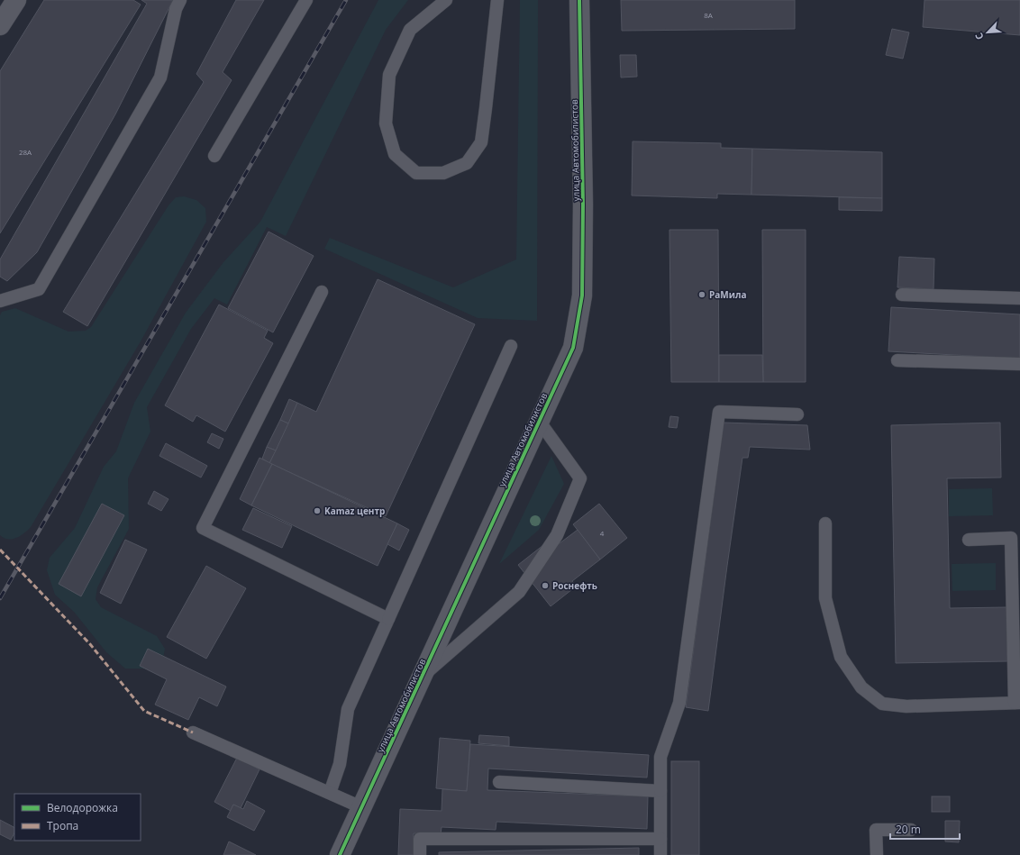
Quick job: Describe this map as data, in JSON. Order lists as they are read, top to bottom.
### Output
{
  "streets": {
    "street": ["улица Автомобилистов"]
  },
  "places": ["РаМила", "Kamaz центр", "Роснефть"],
  "house_numbers": ["8А", "28А", "4"],
  "legend": ["Велодорожка", "Тропа"],
  "scale_bar": "20 m",
  "north": "bottom left"
}
